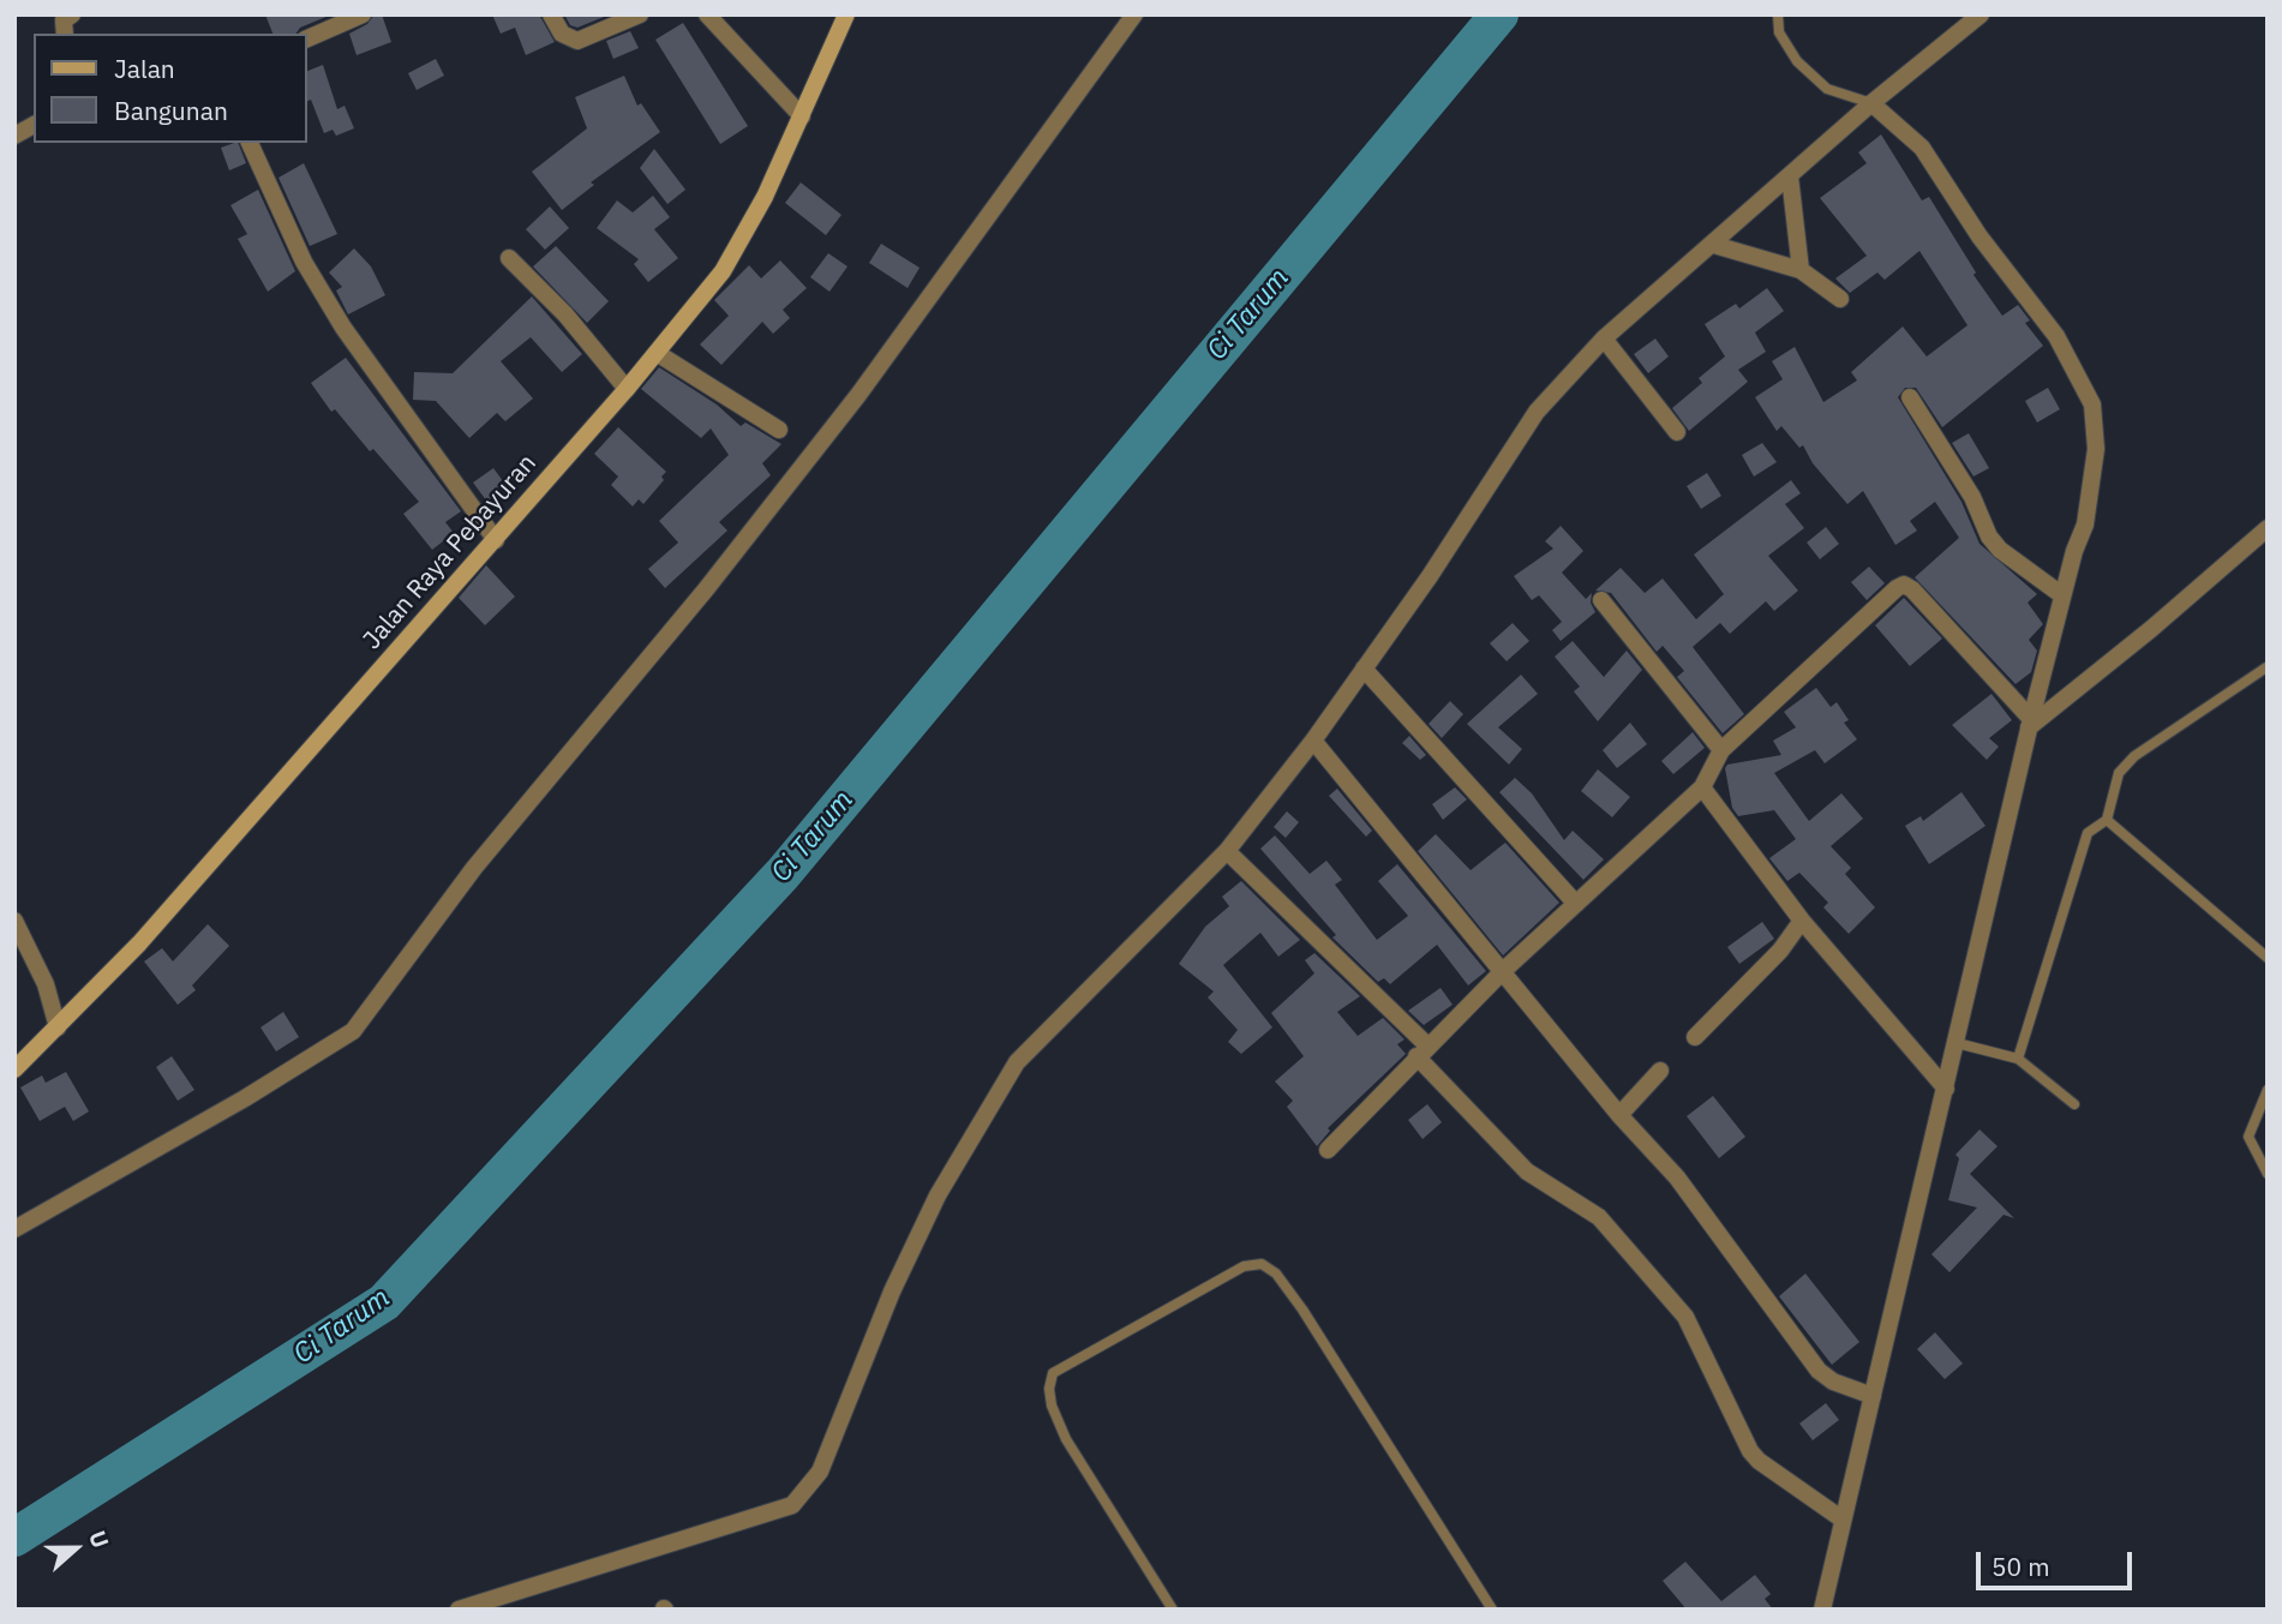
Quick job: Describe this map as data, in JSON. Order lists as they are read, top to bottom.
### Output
{
  "streets": {
    "main road": ["Jalan Raya Pebayuran"]
  },
  "water": ["Ci Tarum"],
  "legend": ["Jalan", "Bangunan"],
  "scale_bar": "50 m",
  "north": "right"
}
